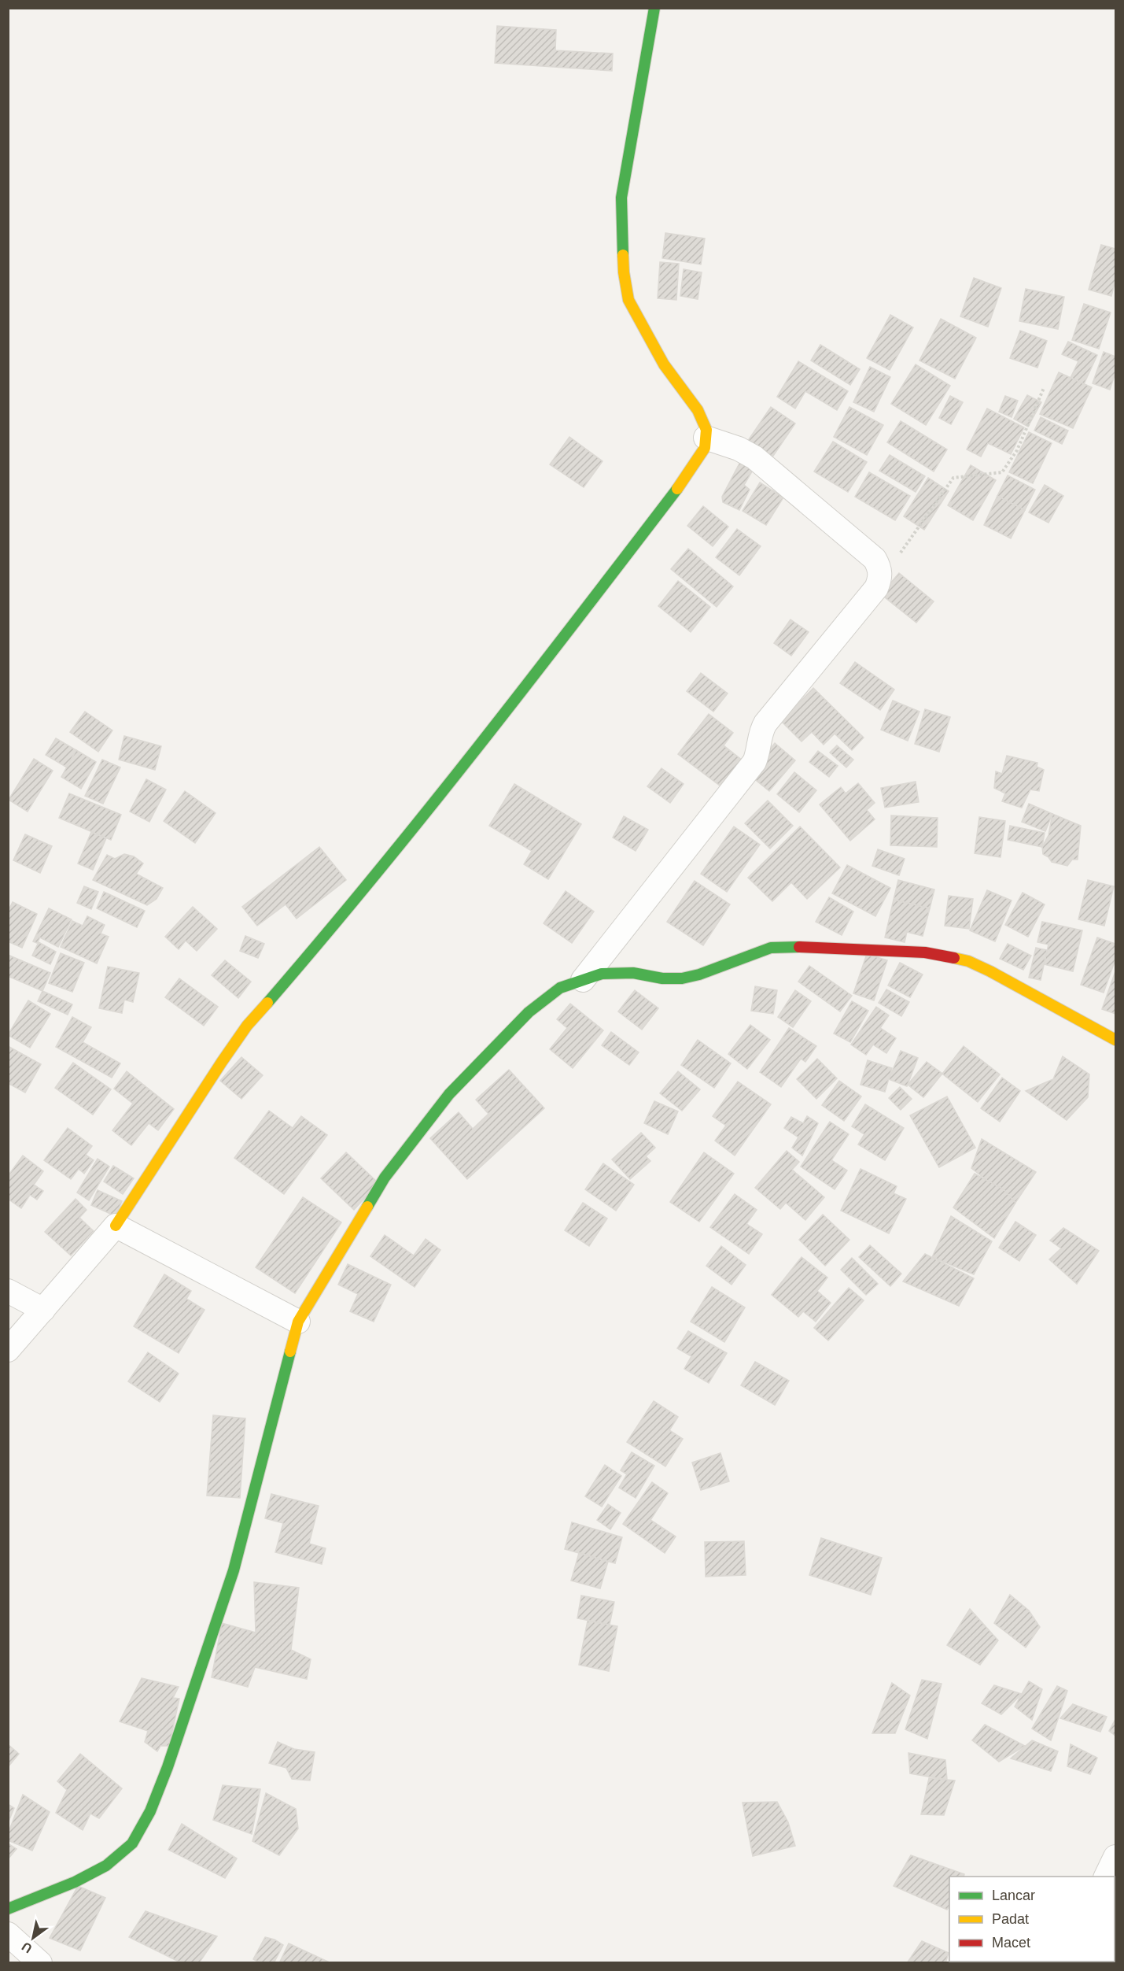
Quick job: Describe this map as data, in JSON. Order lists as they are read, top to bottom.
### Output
{
  "legend": ["Lancar", "Padat", "Macet"],
  "north": "bottom left"
}
